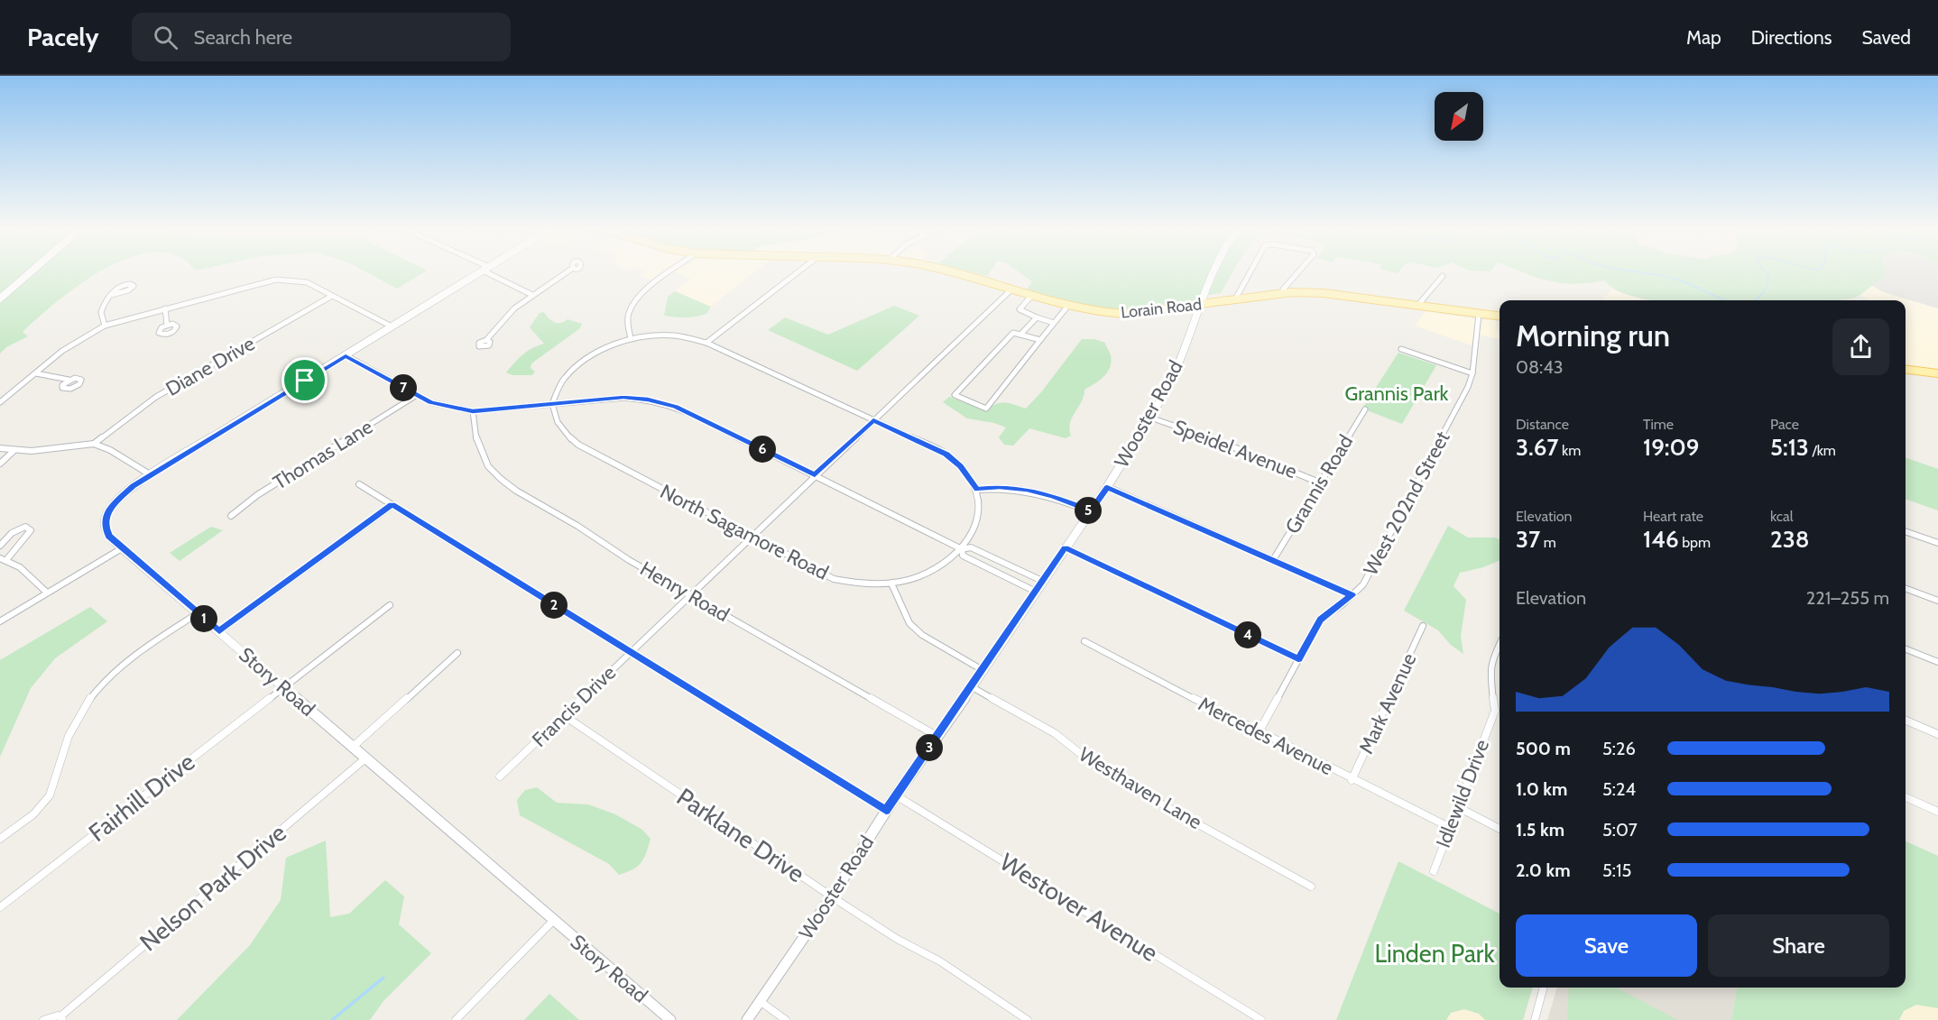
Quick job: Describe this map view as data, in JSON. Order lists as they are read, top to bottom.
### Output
{
  "streets": {
    "main road": ["Lorain Road"],
    "street": [
      "Diane Drive",
      "Wooster Road",
      "Speidel Avenue",
      "Thomas Lane",
      "Grannis Road",
      "West 202nd Street",
      "North Sagamore Road",
      "Henry Road",
      "Story Road",
      "Mark Avenue",
      "Francis Drive",
      "Mercedes Avenue",
      "Westhaven Lane",
      "Idlewild Drive",
      "Fairhill Drive",
      "Parklane Drive",
      "Nelson Park Drive",
      "Westover Avenue"
    ]
  },
  "crossings": [
    ["Lorain Road", "Wooster Road"],
    ["Lorain Road", "West 202nd Street"],
    ["Lorain Road", "Francis Drive"],
    ["Wooster Road", "Speidel Avenue"],
    ["Wooster Road", "Henry Road"],
    ["Wooster Road", "Westhaven Lane"],
    ["Wooster Road", "Parklane Drive"],
    ["Wooster Road", "Westover Avenue"],
    ["Speidel Avenue", "Grannis Road"],
    ["West 202nd Street", "Mercedes Avenue"],
    ["North Sagamore Road", "Francis Drive"],
    ["Henry Road", "Francis Drive"],
    ["Story Road", "Fairhill Drive"],
    ["Story Road", "Nelson Park Drive"],
    ["Mark Avenue", "Mercedes Avenue"],
    ["Francis Drive", "Parklane Drive"],
    ["Mercedes Avenue", "Idlewild Drive"]
  ],
  "parks": ["Grannis Park", "Linden Park"],
  "north": "bottom left",
  "page": {
    "header": "Pacely",
    "search": "Search here",
    "nav": ["Map", "Directions", "Saved"],
    "heading": ["Morning run", "08:43"],
    "pins": [
      "7",
      "6",
      "5",
      "2",
      "1",
      "4",
      "3"
    ],
    "stats": [
      ["Distance", "3.67 km"],
      ["Time", "19:09"],
      ["Pace", "5:13 /km"],
      ["Elevation", "37 m"],
      ["Heart rate", "146 bpm"],
      ["kcal", "238"]
    ],
    "chart": ["Elevation", "221–255 m"],
    "list": [
      {
        "name": "500 m",
        "note": "5:26"
      },
      {
        "name": "1.0 km",
        "note": "5:24"
      },
      {
        "name": "1.5 km",
        "note": "5:07"
      },
      {
        "name": "2.0 km",
        "note": "5:15"
      }
    ],
    "buttons": ["Save", "Share"]
  }
}
